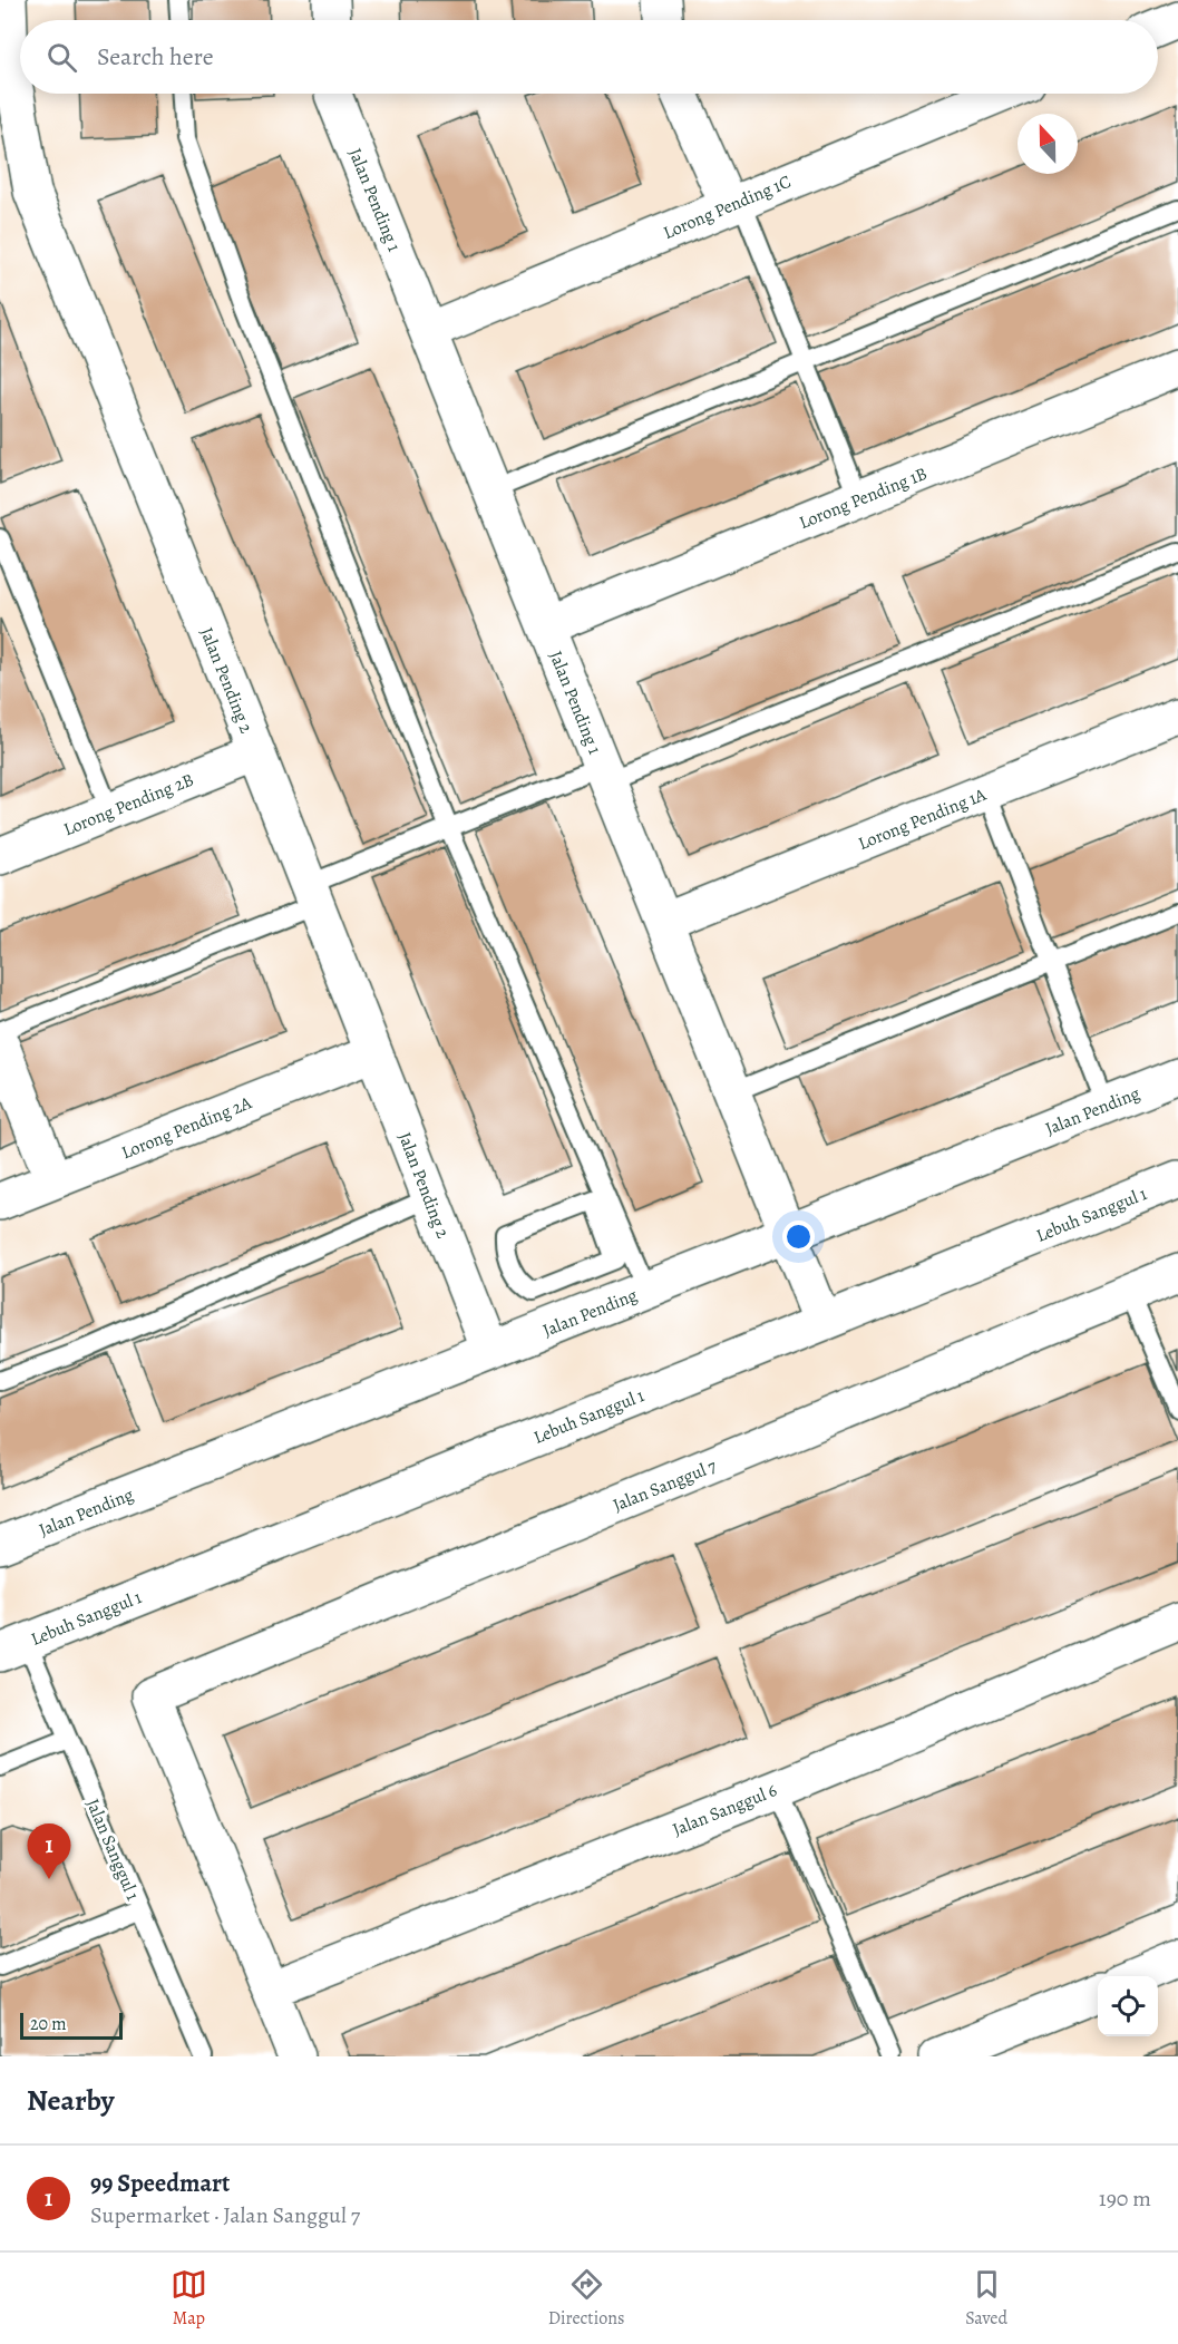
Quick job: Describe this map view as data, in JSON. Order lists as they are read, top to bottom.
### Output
{
  "streets": {
    "street": [
      "Jalan Pending 1",
      "Lorong Pending 1C",
      "Lorong Pending 1B",
      "Jalan Pending 2",
      "Lorong Pending 2B",
      "Lorong Pending 1A",
      "Jalan Pending",
      "Lorong Pending 2A",
      "Lebuh Sanggul 1",
      "Jalan Sanggul 7",
      "Jalan Sanggul 6"
    ],
    "lane": ["Jalan Sanggul 1"]
  },
  "crossings": [
    ["Jalan Pending 1", "Lorong Pending 1C"],
    ["Jalan Pending 1", "Lorong Pending 1B"],
    ["Jalan Pending 1", "Lorong Pending 1A"],
    ["Jalan Pending 1", "Jalan Pending"],
    ["Jalan Pending 1", "Lebuh Sanggul 1"],
    ["Jalan Pending 2", "Lorong Pending 2B"],
    ["Jalan Pending 2", "Jalan Pending"],
    ["Jalan Pending 2", "Lorong Pending 2A"],
    ["Lebuh Sanggul 1", "Jalan Sanggul 1"],
    ["Jalan Sanggul 7", "Jalan Sanggul 6"]
  ],
  "scale_bar": "20 m",
  "north": "top",
  "page": {
    "search": "Search here",
    "pins": "1",
    "scale": "20 m",
    "heading": "Nearby",
    "list": [
      {
        "mark": "1",
        "name": "99 Speedmart",
        "note": "Supermarket · Jalan Sanggul 7",
        "value": "190 m"
      }
    ],
    "nav": ["Map", "Directions", "Saved"]
  }
}
